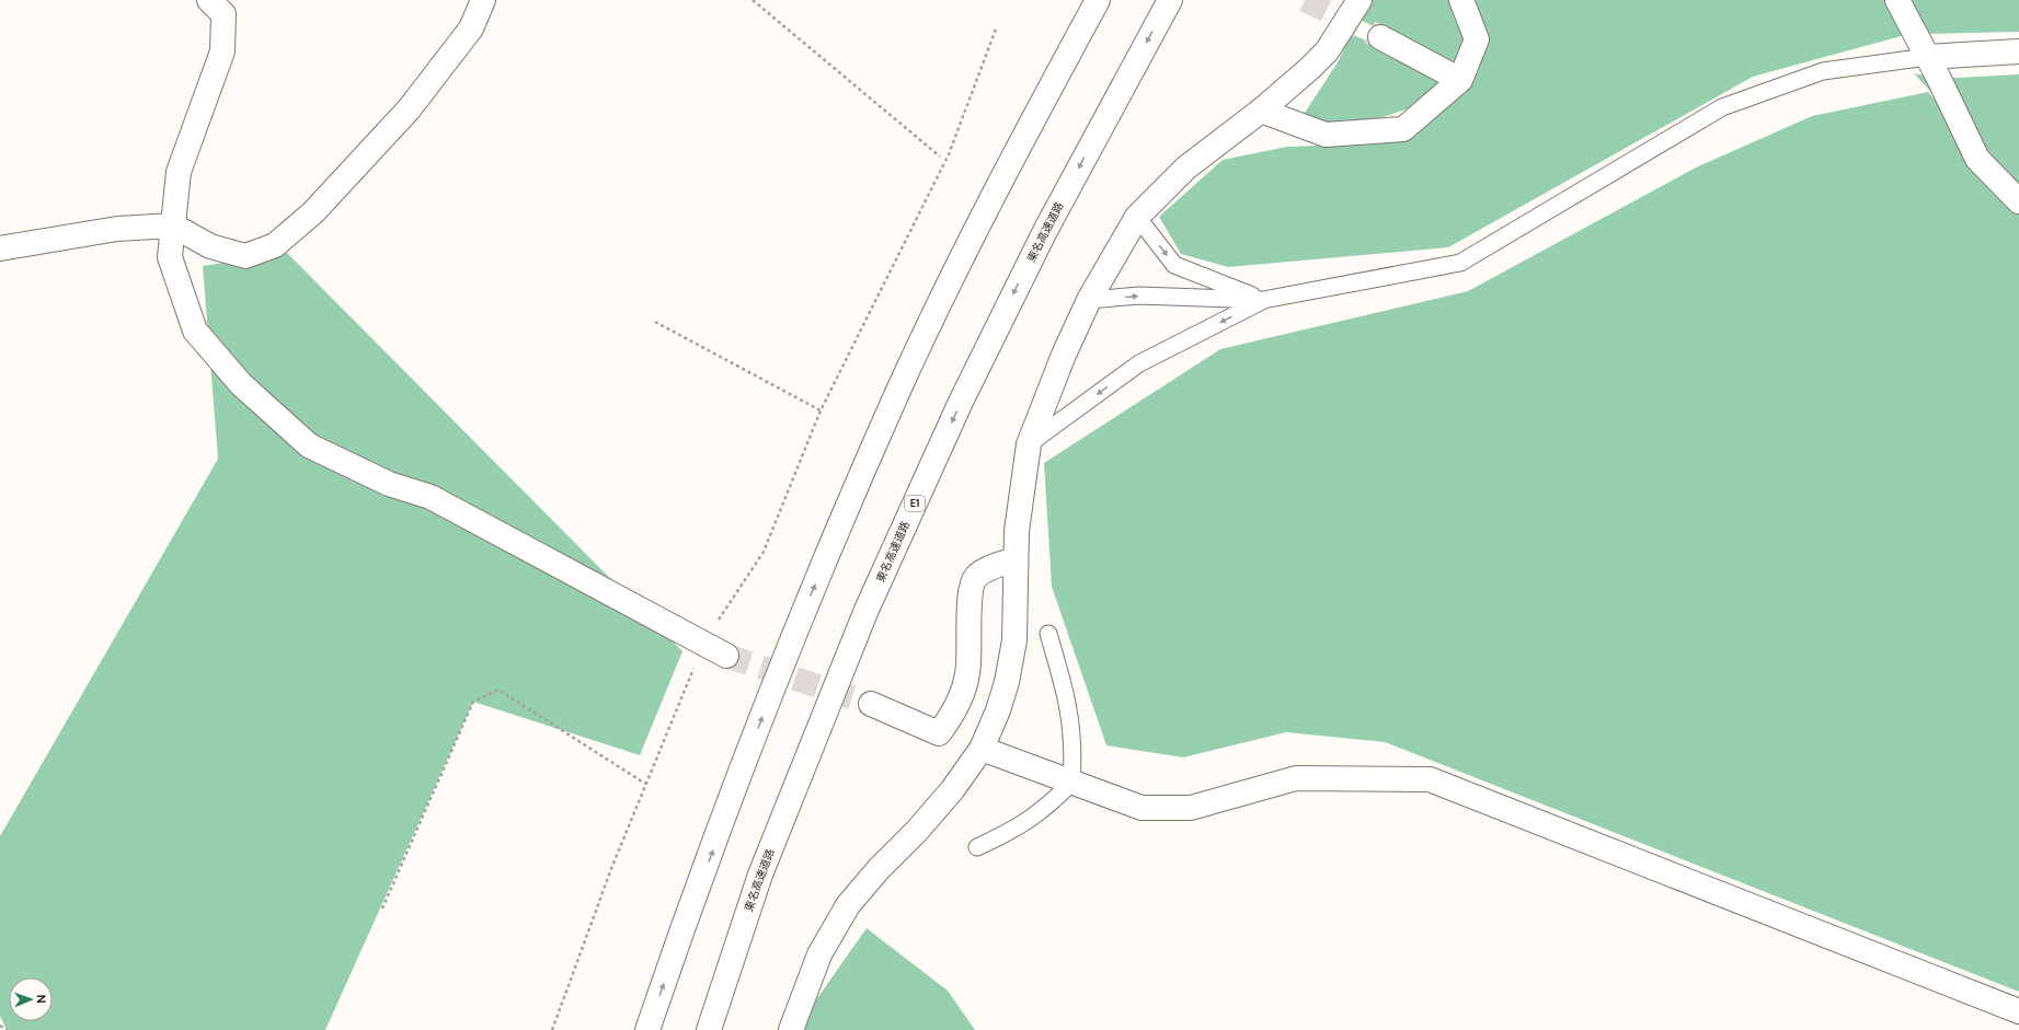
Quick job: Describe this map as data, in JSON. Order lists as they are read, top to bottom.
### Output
{
  "streets": {
    "main road": ["東名高速道路", "E1"]
  },
  "north": "right"
}
